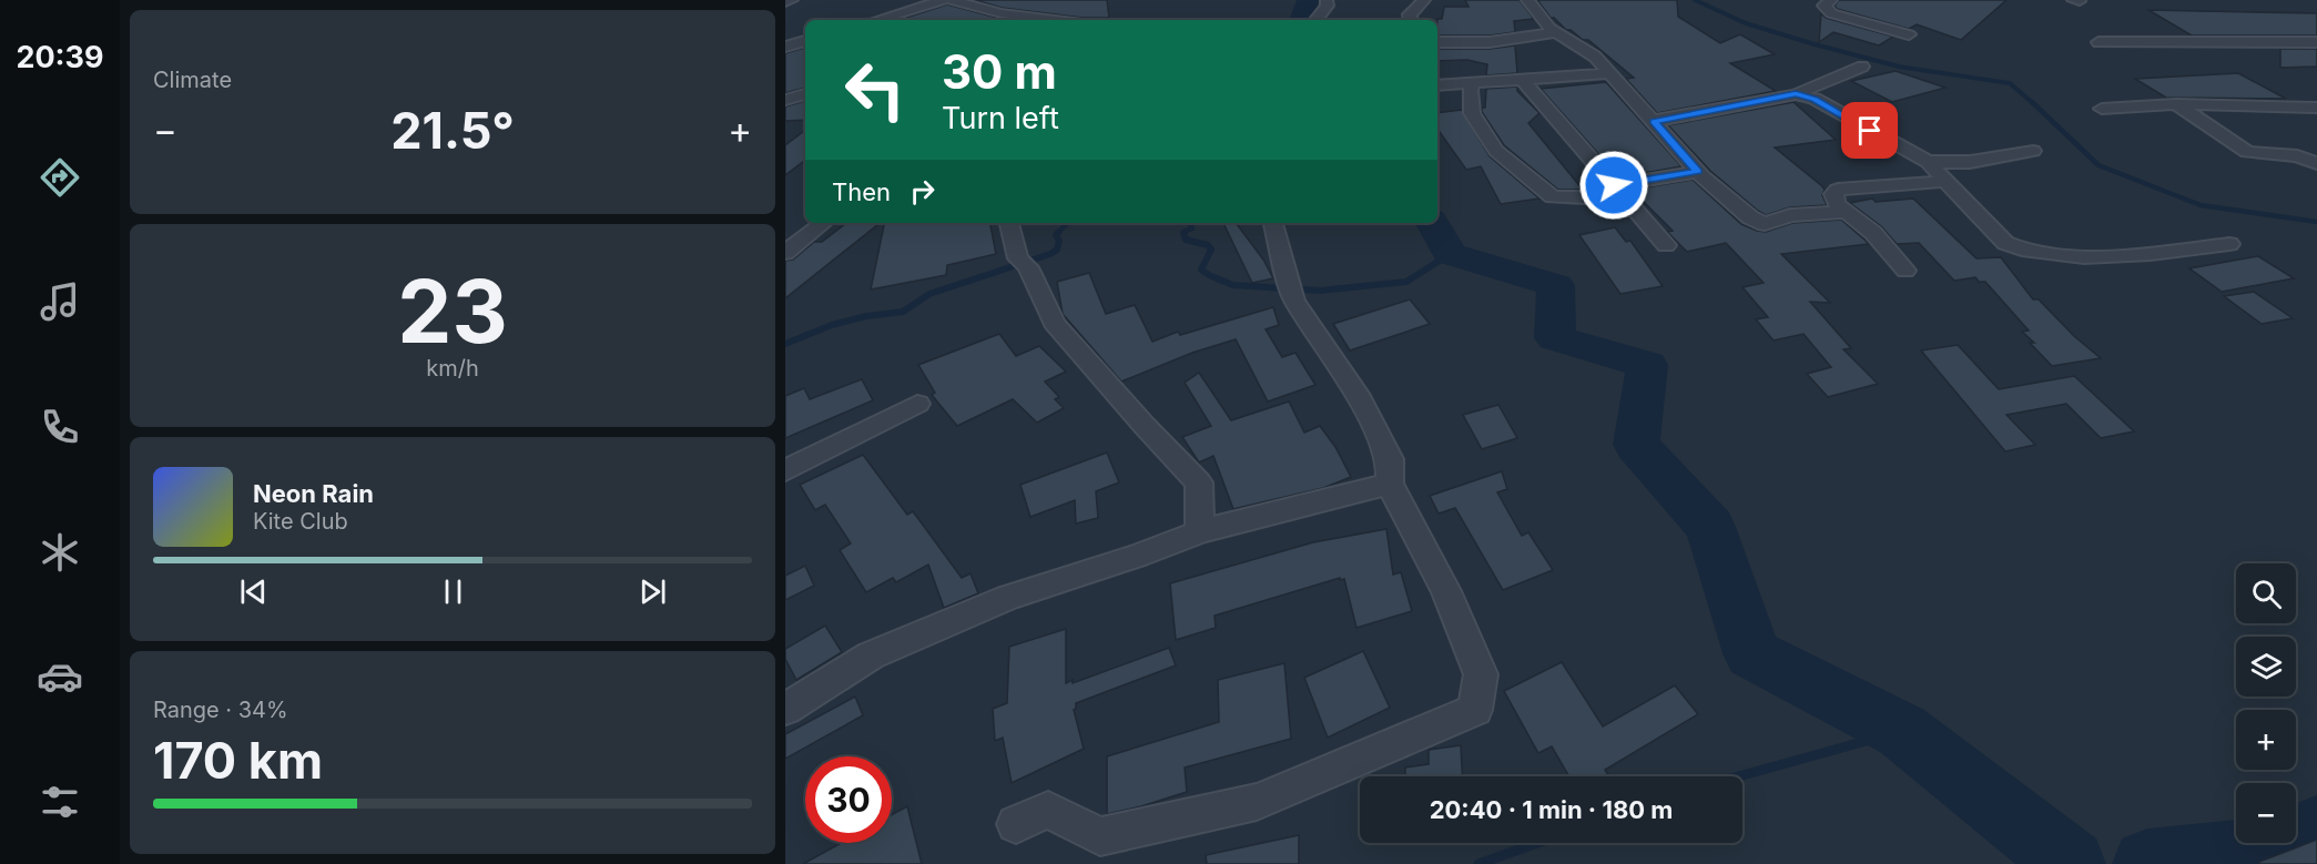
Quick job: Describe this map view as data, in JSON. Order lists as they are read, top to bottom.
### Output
{
  "page": {
    "tabs": "20:39",
    "tile": [
      "Climate",
      ["23", "km/h"],
      ["Range · 34%", "170 km"]
    ],
    "turn": ["30 m", "Turn left"],
    "heat": ["−", "21.5°", "+"],
    "then": "Then",
    "song": ["Neon Rain", "Kite Club"],
    "map_buttons": ["+", "−"],
    "limit": "30",
    "trip": "20:40 · 1 min · 180 m"
  }
}
